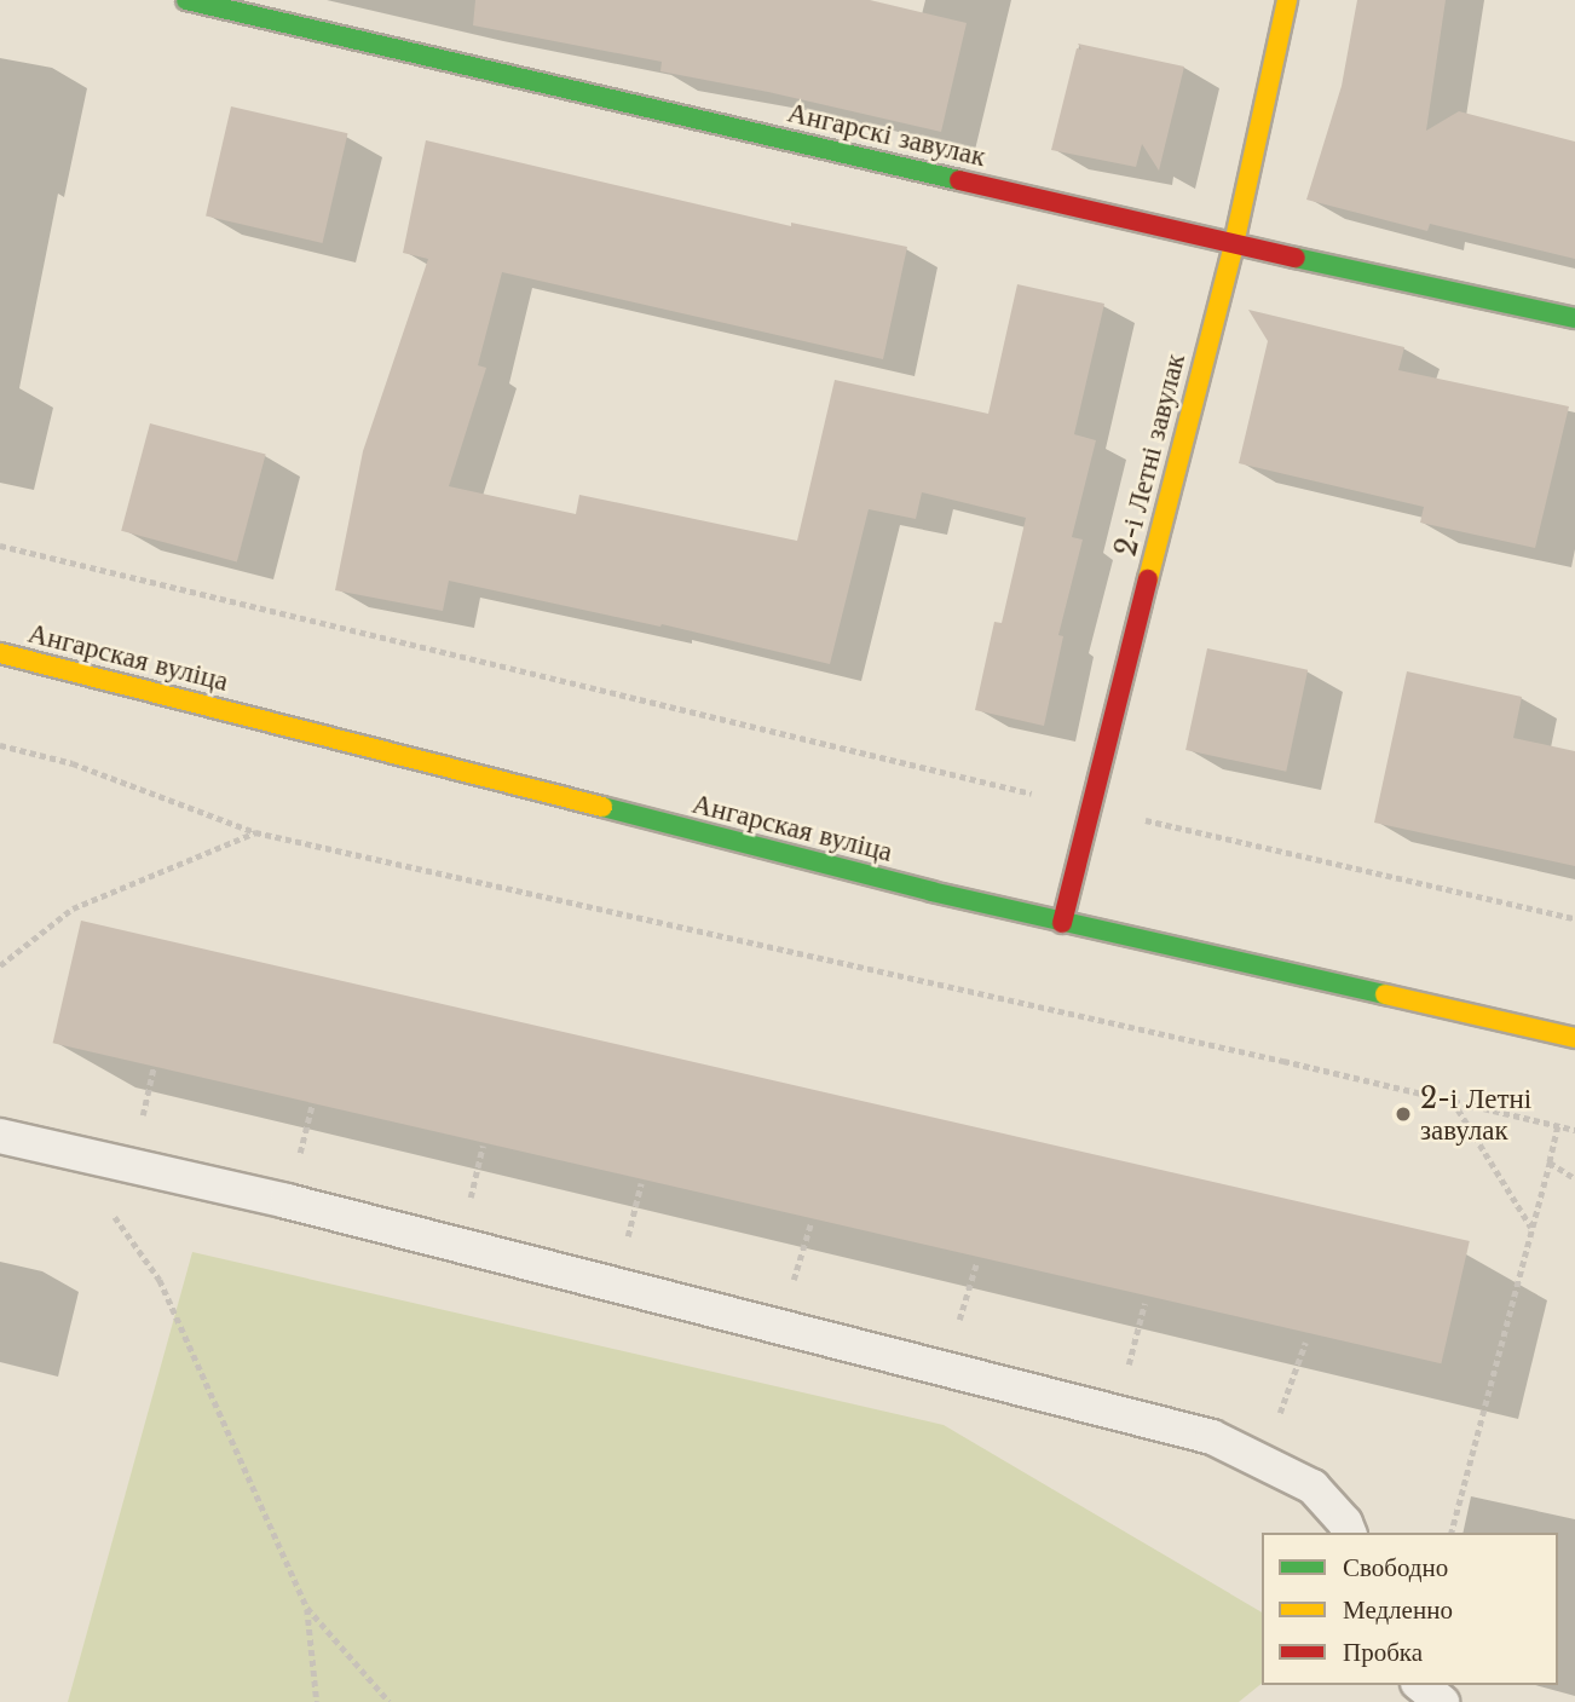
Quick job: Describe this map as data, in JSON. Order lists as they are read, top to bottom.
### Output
{
  "streets": {
    "street": ["Ангарскі завулак", "2-і Летні завулак", "Ангарская вуліца"]
  },
  "crossings": [
    ["Ангарскі завулак", "2-і Летні завулак"],
    ["2-і Летні завулак", "Ангарская вуліца"]
  ],
  "places": ["2-і Летні завулак"],
  "legend": ["Свободно", "Медленно", "Пробка"]
}
